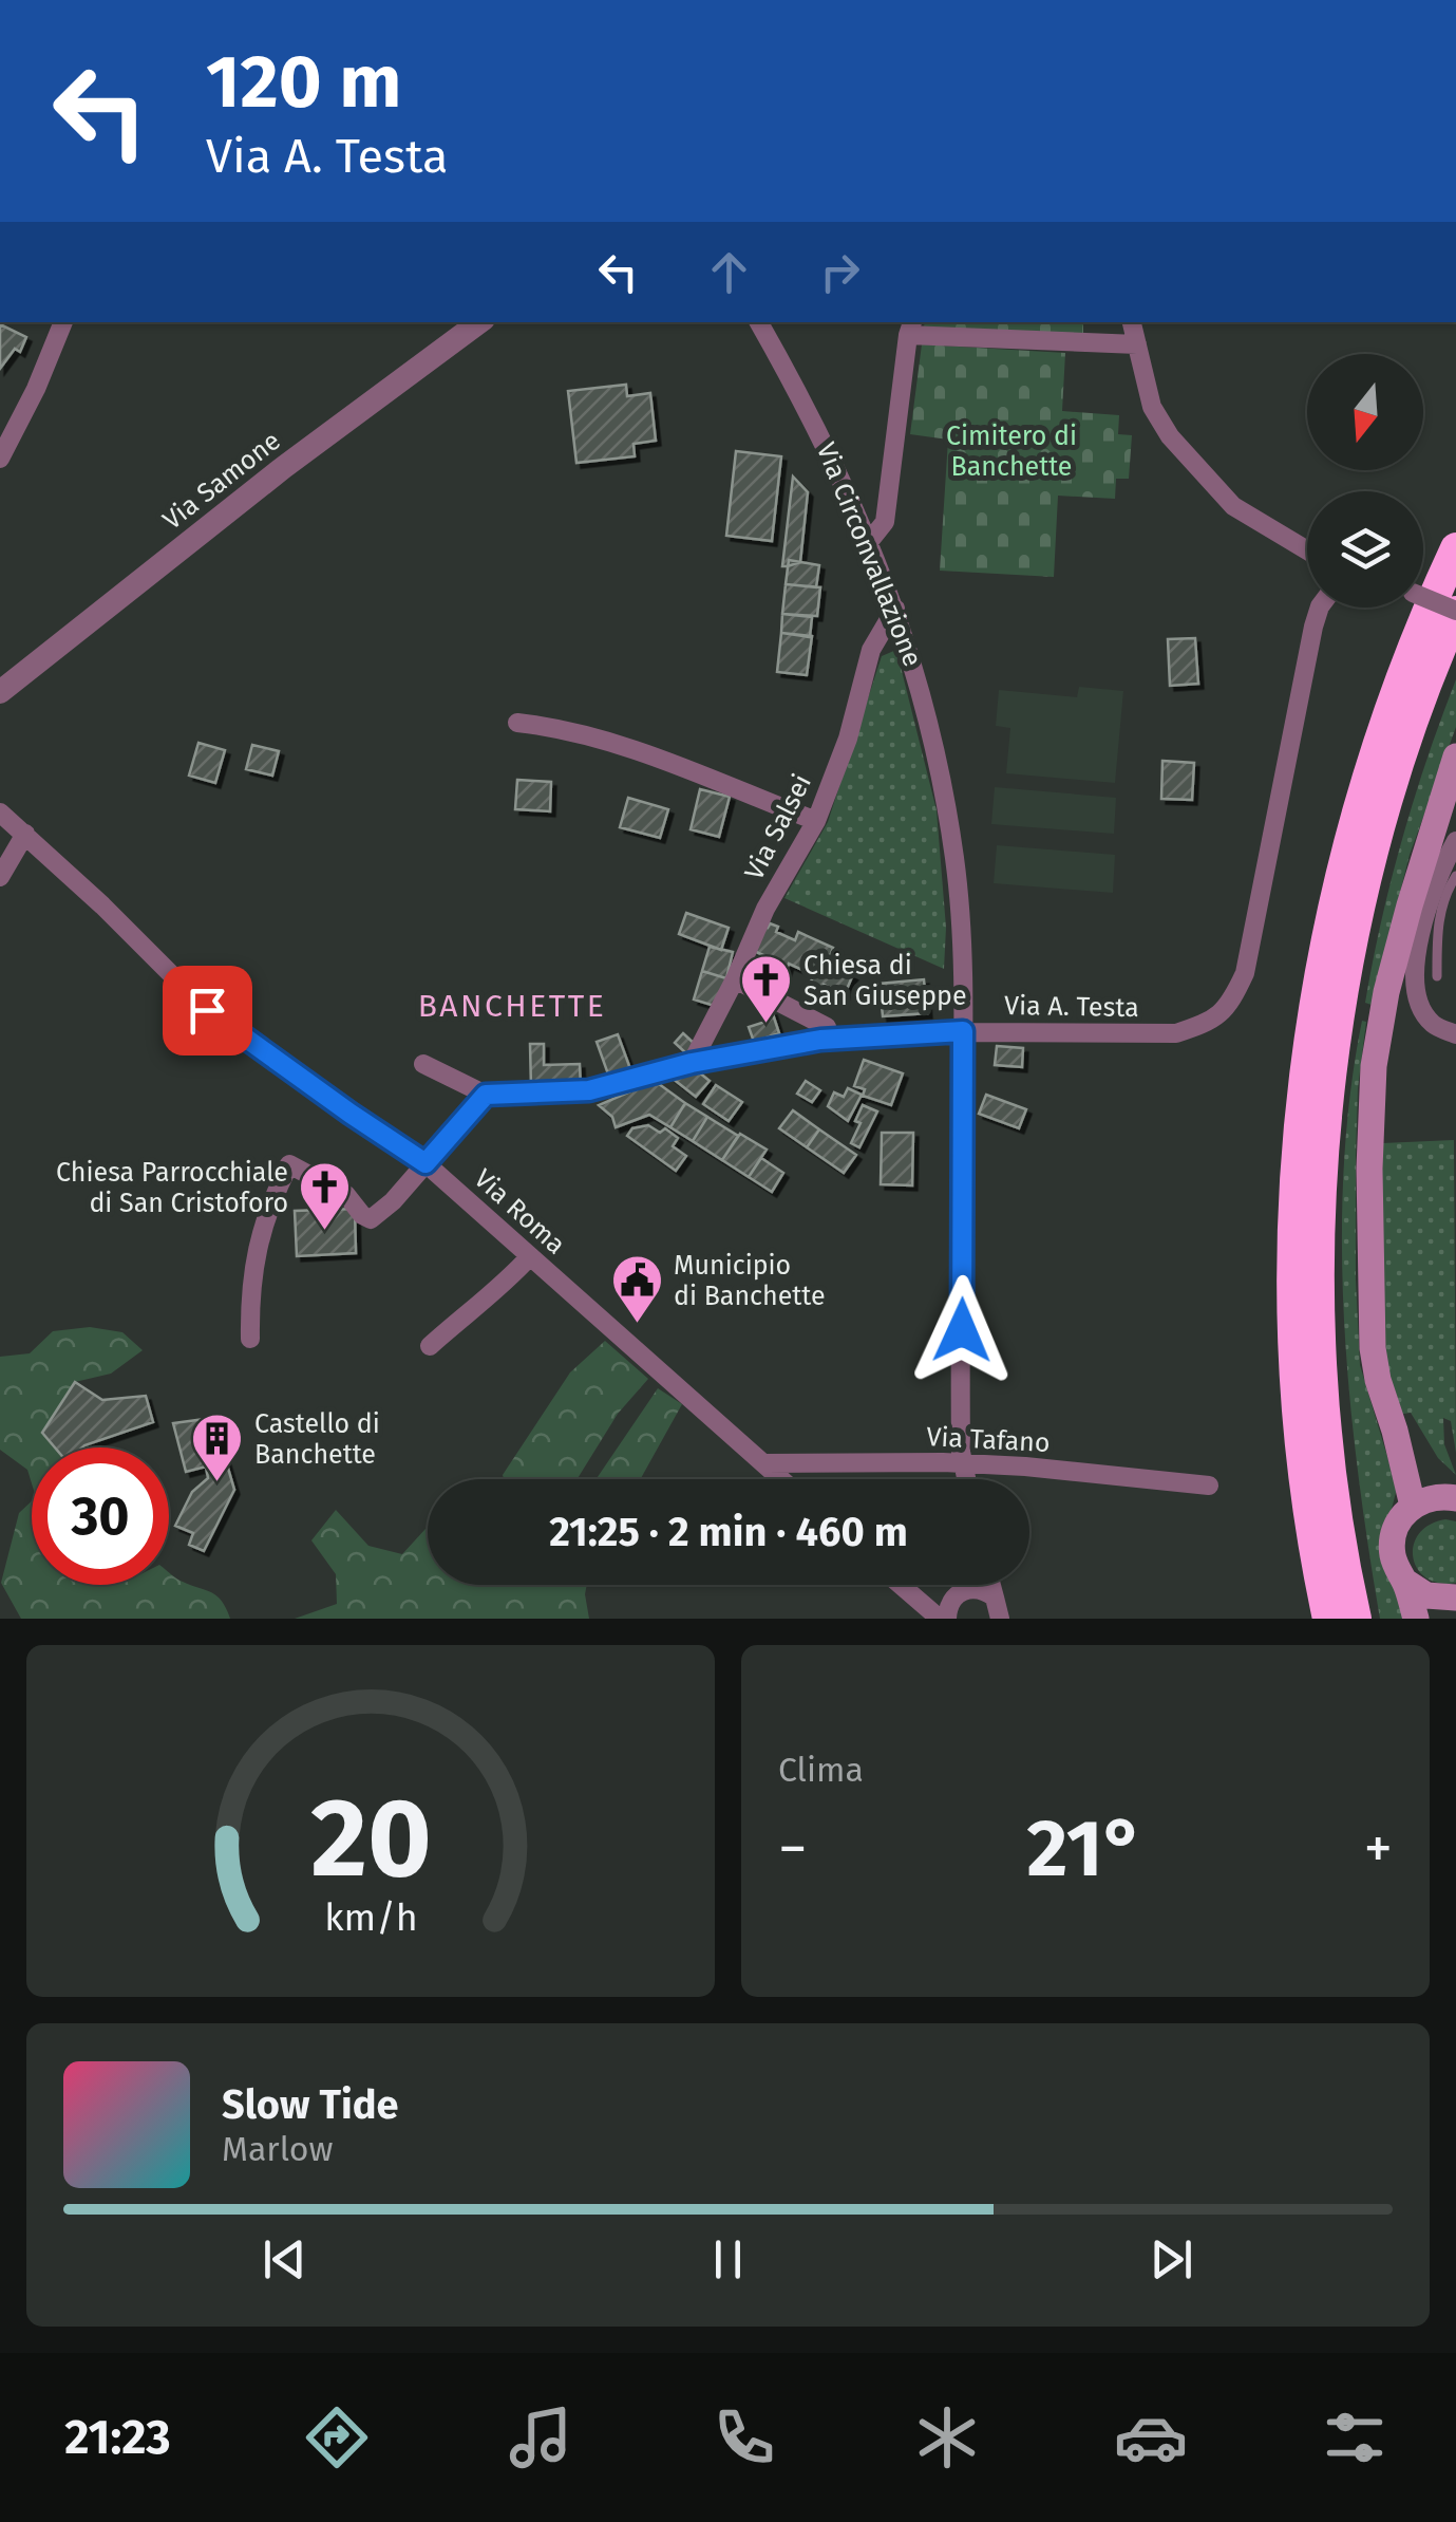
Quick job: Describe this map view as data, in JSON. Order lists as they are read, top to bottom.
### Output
{
  "streets": {
    "street": [
      "Via Samone",
      "Via Circonvallazione",
      "Via Salsei",
      "Via A. Testa",
      "Via Roma",
      "Via Tafano"
    ]
  },
  "crossings": [
    ["Via Circonvallazione", "Via Salsei"],
    ["Via Circonvallazione", "Via A. Testa"],
    ["Via Circonvallazione", "Via Tafano"],
    ["Via Salsei", "Via A. Testa"],
    ["Via Roma", "Via Tafano"]
  ],
  "districts": ["BANCHETTE"],
  "parks": ["Cimitero di Banchette"],
  "places": {
    "church": ["Chiesa di San Giuseppe", "Chiesa Parrocchiale di San Cristoforo"],
    "public building": ["Municipio di Banchette"],
    "building": ["Castello di Banchette"]
  },
  "north": "bottom",
  "page": {
    "turn": ["120 m", "Via A. Testa"],
    "limit": "30",
    "trip": "21:25 · 2 min · 460 m",
    "tile": "Clima",
    "heat": ["−", "21°", "+"],
    "song": ["Slow Tide", "Marlow"],
    "tabs": "21:23",
    "gauge": ["20", "km/h"]
  }
}
